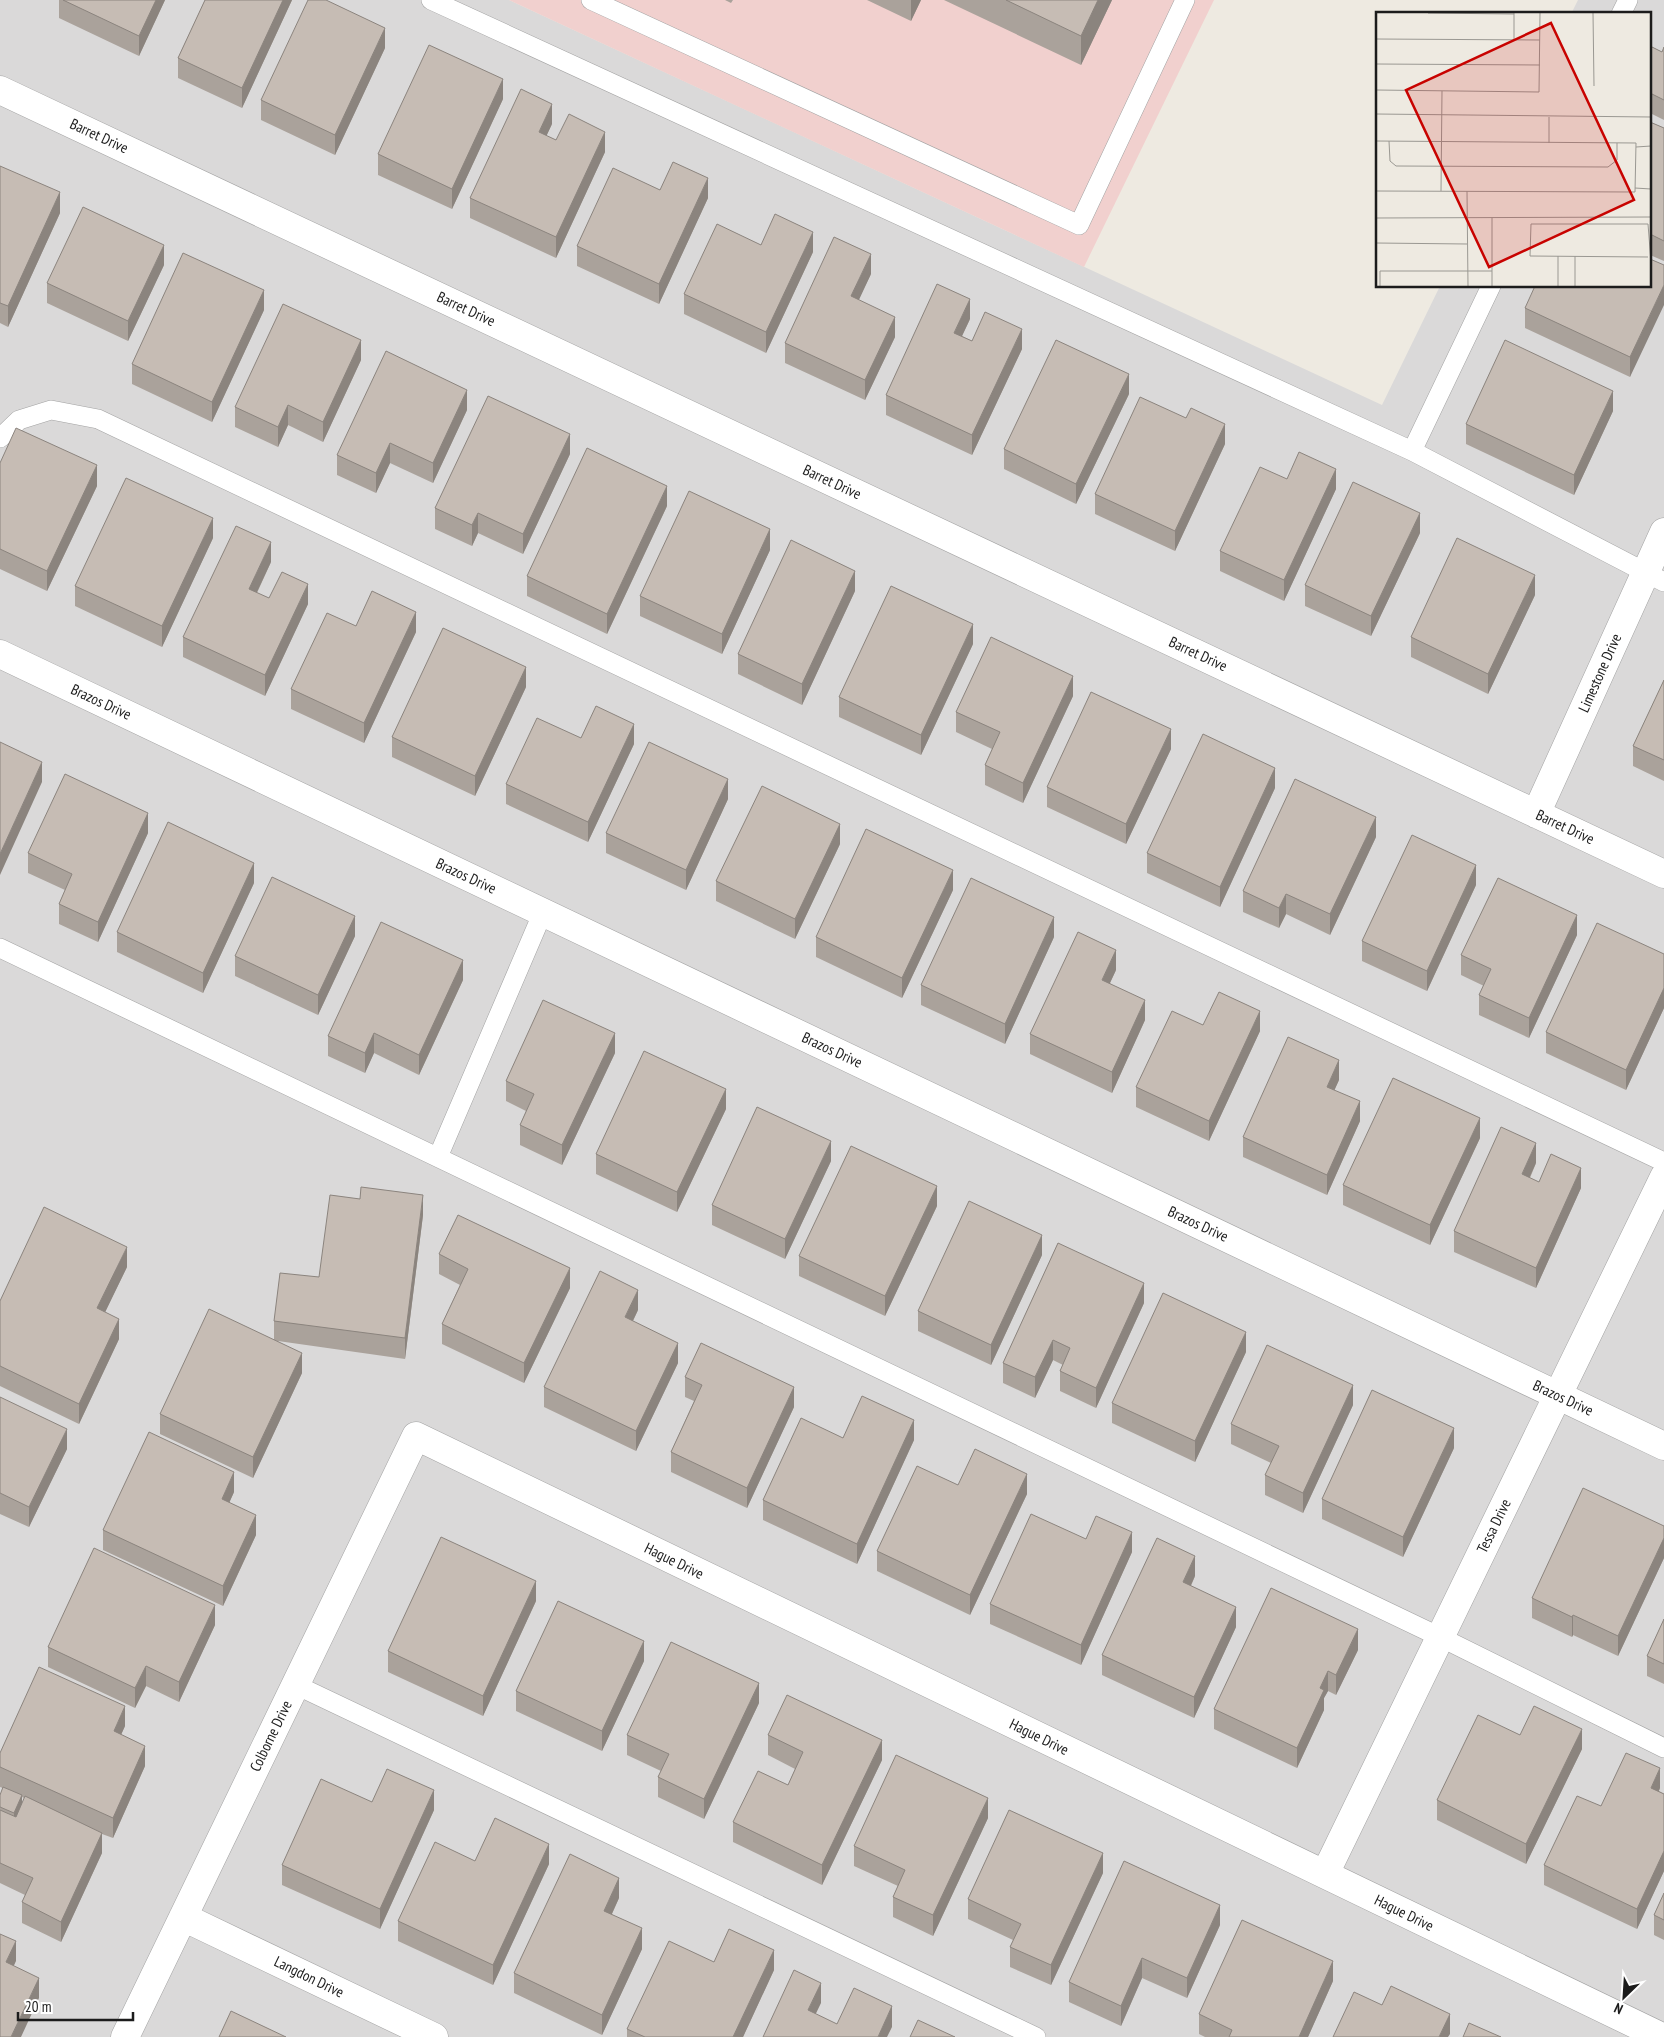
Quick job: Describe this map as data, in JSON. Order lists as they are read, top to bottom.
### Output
{
  "streets": {
    "street": [
      "Barret Drive",
      "Limestone Drive",
      "Brazos Drive",
      "Tessa Drive",
      "Hague Drive",
      "Colborne Drive",
      "Langdon Drive"
    ]
  },
  "crossings": [
    ["Barret Drive", "Limestone Drive"],
    ["Brazos Drive", "Tessa Drive"],
    ["Tessa Drive", "Hague Drive"],
    ["Hague Drive", "Colborne Drive"],
    ["Colborne Drive", "Langdon Drive"]
  ],
  "scale_bar": "20 m",
  "north": "bottom left"
}
